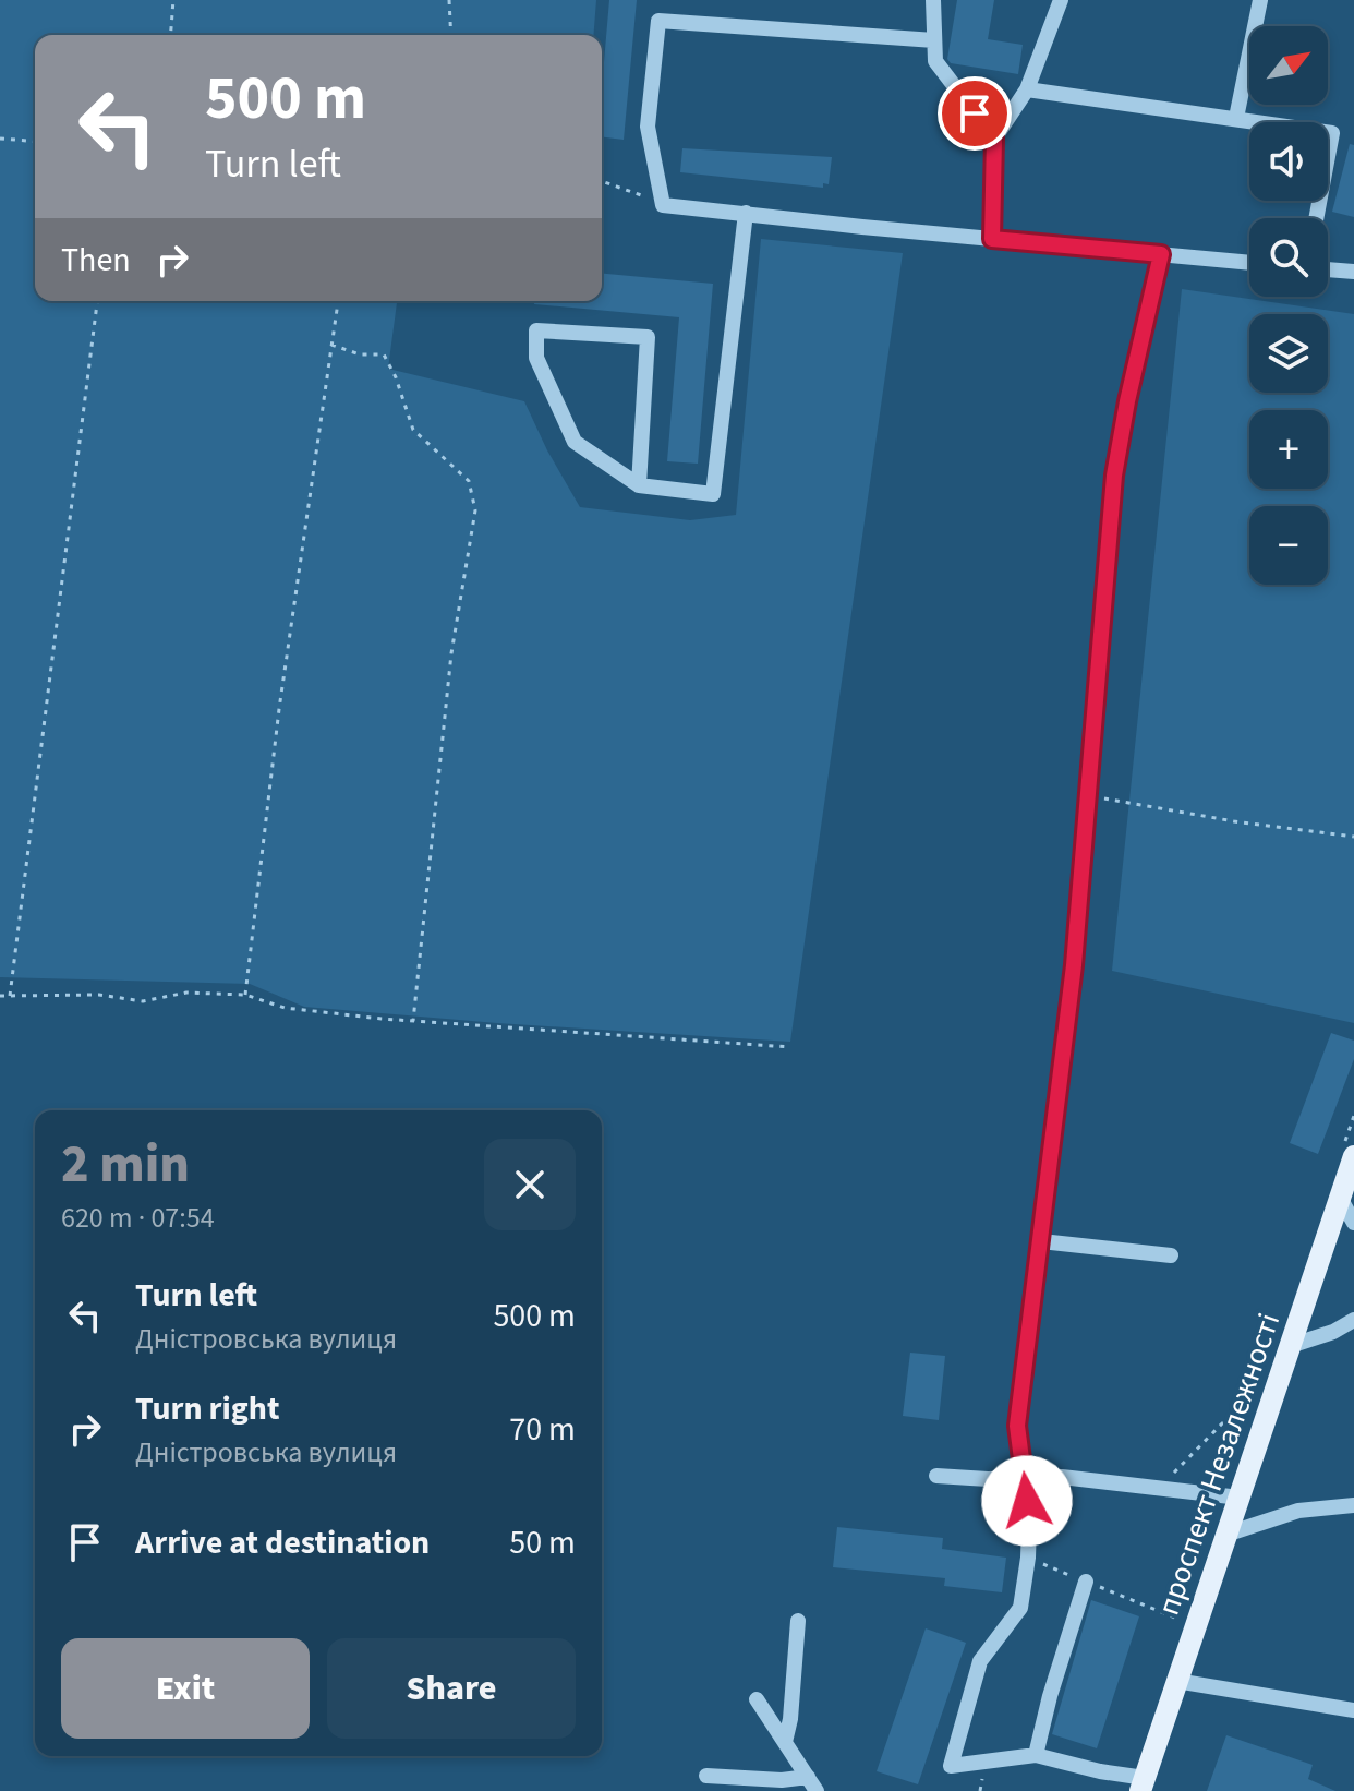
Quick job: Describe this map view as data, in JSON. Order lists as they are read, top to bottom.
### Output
{
  "streets": {
    "main road": ["проспект Незалежності"]
  },
  "north": "top right",
  "page": {
    "map_buttons": ["+", "−"],
    "turn": ["500 m", "Turn left"],
    "then": "Then",
    "heading": ["2 min", "620 m · 07:54"],
    "list": [
      {
        "name": "Turn left",
        "note": "Дністровська вулиця",
        "value": "500 m"
      },
      {
        "name": "Turn right",
        "note": "Дністровська вулиця",
        "value": "70 m"
      },
      {
        "name": "Arrive at destination",
        "value": "50 m"
      }
    ],
    "buttons": ["Exit", "Share"]
  }
}
